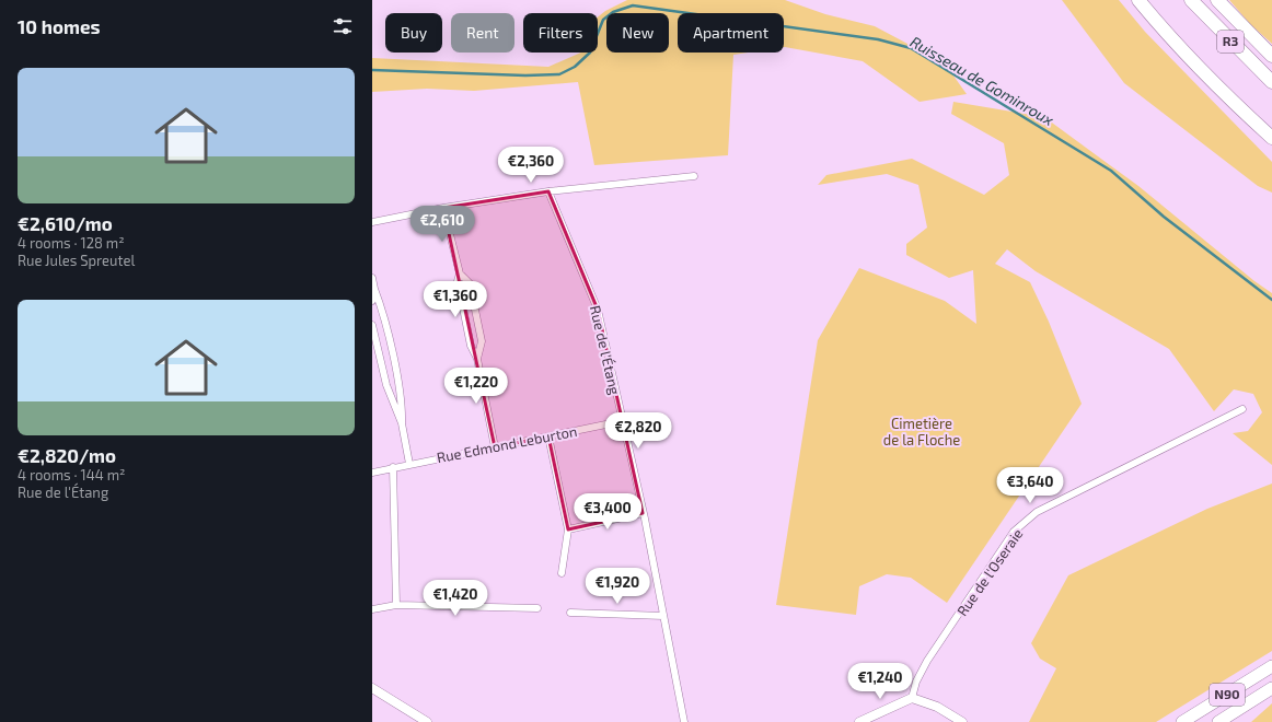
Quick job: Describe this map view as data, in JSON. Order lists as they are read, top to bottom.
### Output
{
  "streets": {
    "highway": ["R3", "N90"],
    "street": ["Rue de l'Étang", "Rue Edmond Leburton", "Rue de l'Oseraie"]
  },
  "crossings": [
    ["Rue de l'Étang", "Rue Edmond Leburton"]
  ],
  "water": ["Ruisseau de Gominroux"],
  "parks": ["Cimetière de la Floche"],
  "page": {
    "heading": "10 homes",
    "chip": [
      "Buy",
      "Rent",
      "Filters",
      "New",
      "Apartment"
    ],
    "list": [
      {
        "name": "€2,610/mo",
        "note": "4 rooms · 128 m² · Rue Jules Spreutel"
      },
      {
        "name": "€2,820/mo",
        "note": "4 rooms · 144 m² · Rue de l'Étang"
      }
    ],
    "price": [
      "€2,360",
      "€2,610",
      "€1,360",
      "€1,220",
      "€2,820",
      "€3,640",
      "€3,400",
      "€1,920",
      "€1,420",
      "€1,240"
    ]
  }
}
